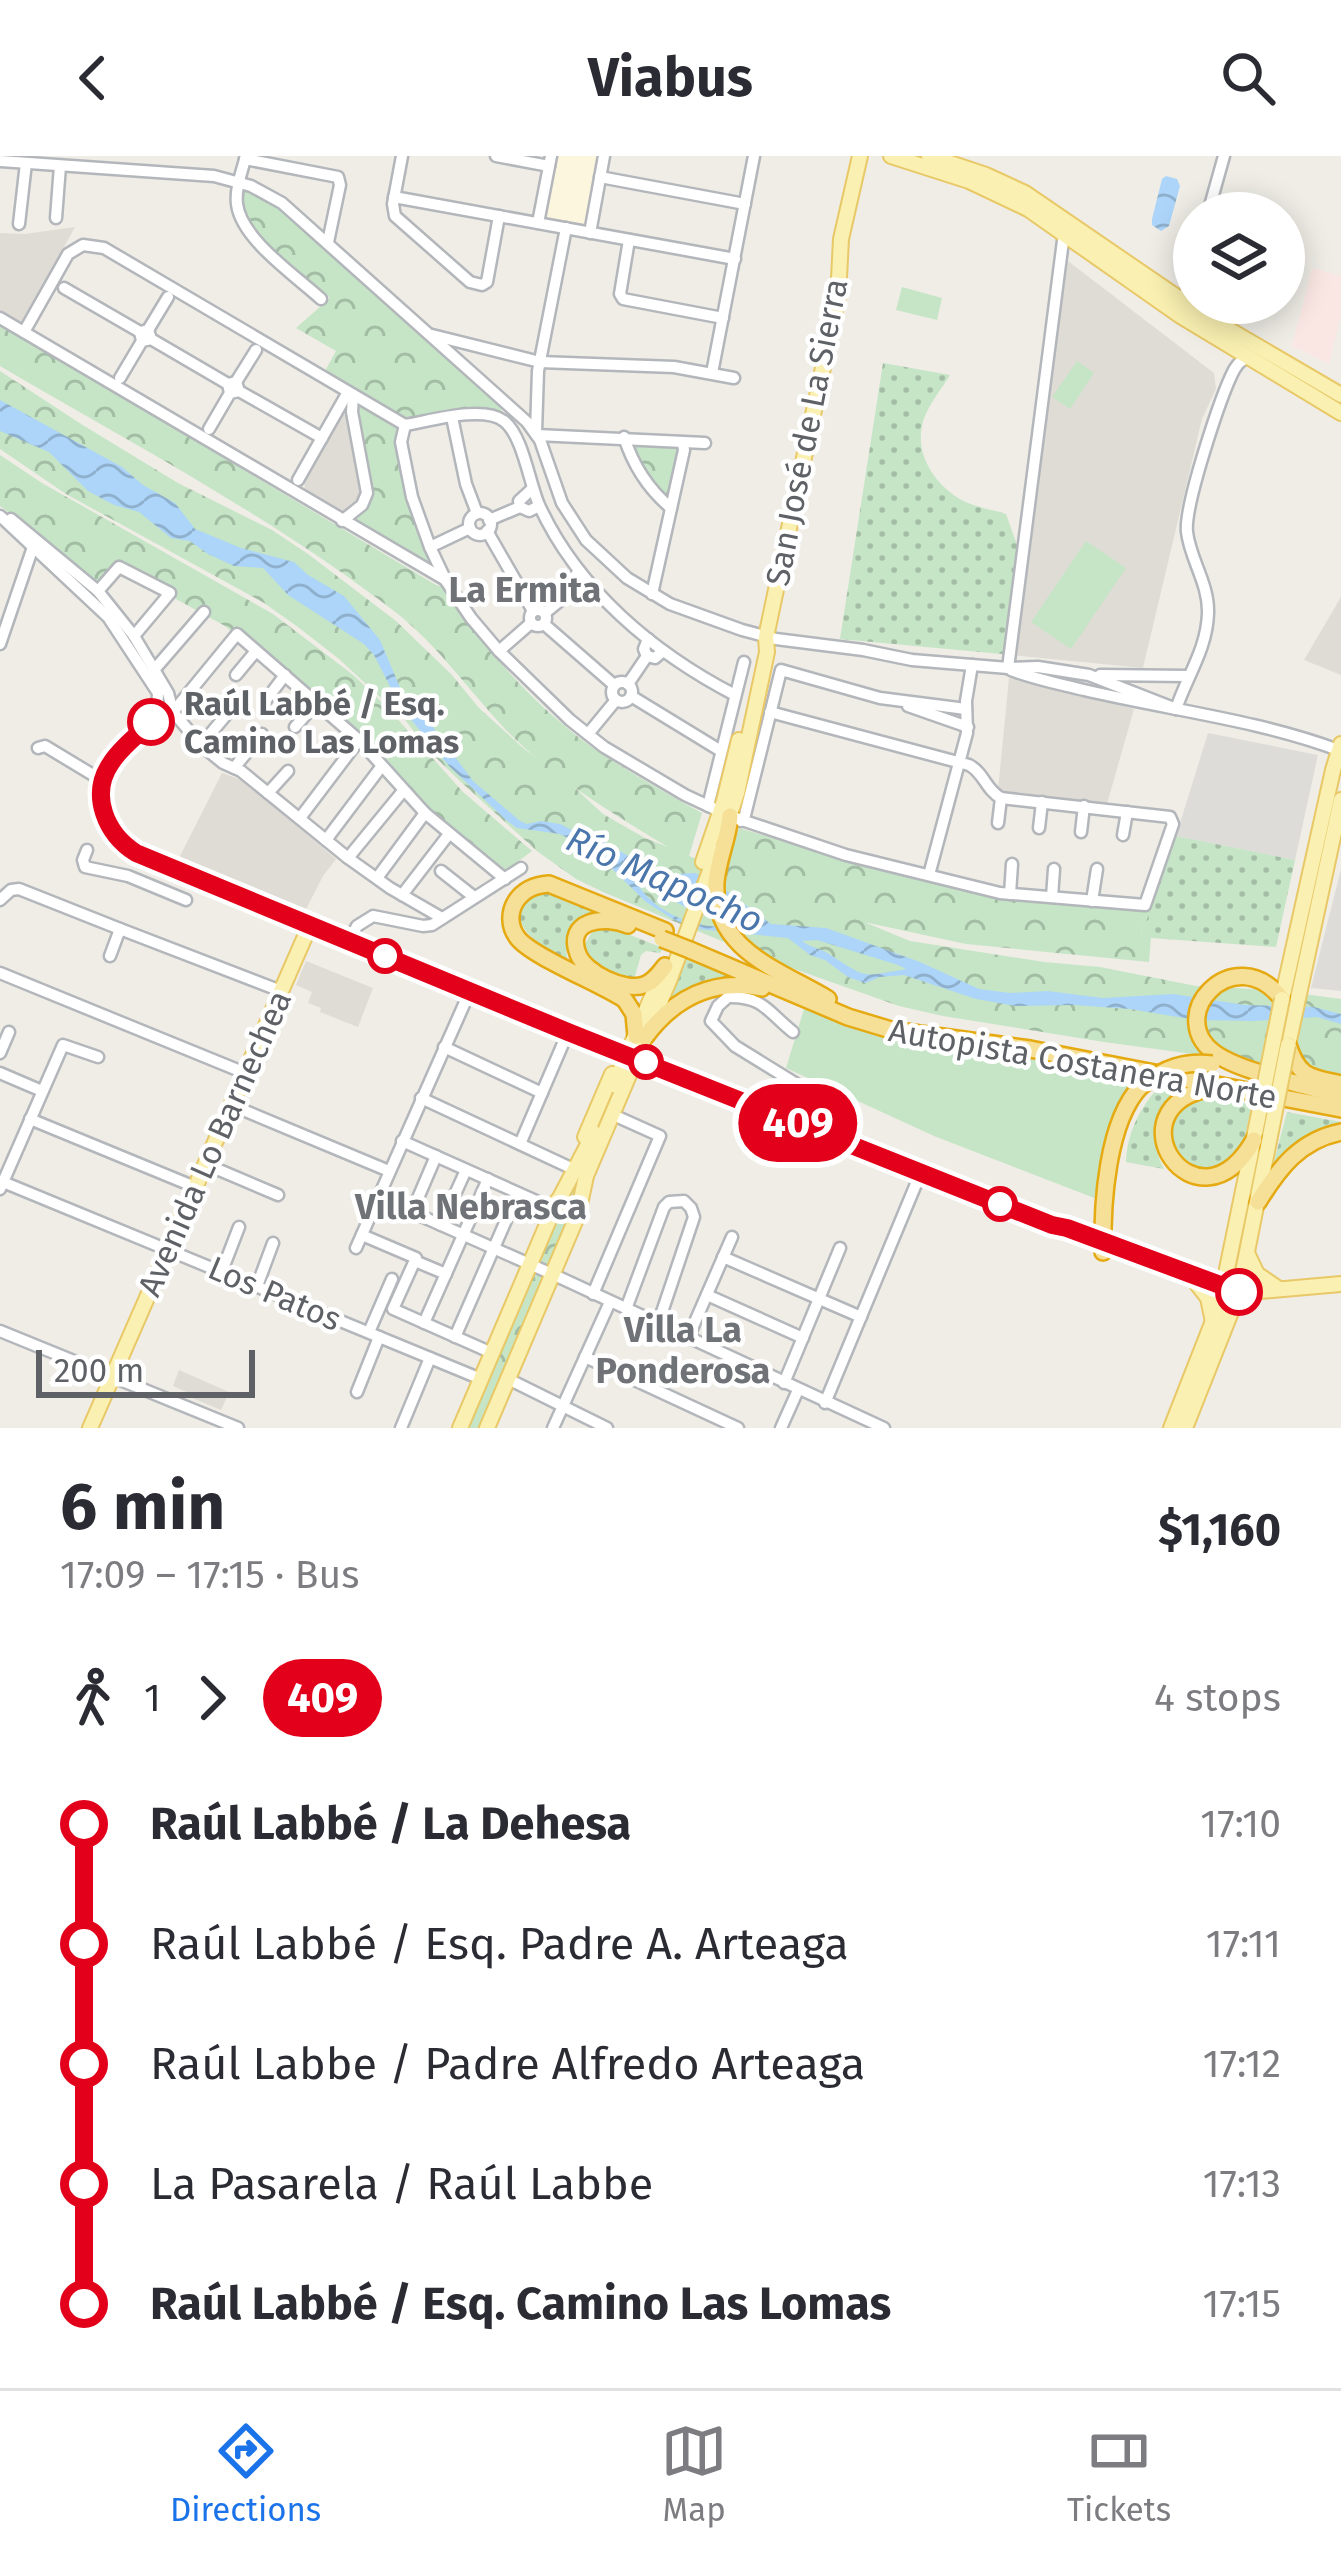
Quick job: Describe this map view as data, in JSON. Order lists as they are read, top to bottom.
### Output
{
  "streets": {
    "highway": ["Autopista Costanera Norte"],
    "main road": ["San José de La Sierra", "Avenida Lo Barnechea"],
    "street": ["Los Patos"]
  },
  "crossings": [
    ["Avenida Lo Barnechea", "Los Patos"]
  ],
  "districts": ["La Ermita", "Villa Nebrasca", "Villa La Ponderosa"],
  "water": ["Río Mapocho"],
  "places": ["Raúl Labbé / Esq. Camino Las Lomas"],
  "lines": ["bus line 409"],
  "scale_bar": "200 m",
  "page": {
    "header": "Viabus",
    "on_map": "409",
    "scale": "200 m",
    "heading": ["6 min", "17:09 – 17:15 · Bus", "$1,160"],
    "legs": ["1", "409", "4 stops"],
    "list": [
      {
        "name": "Raúl Labbé / La Dehesa",
        "value": "17:10"
      },
      {
        "name": "Raúl Labbé / Esq. Padre A. Arteaga",
        "value": "17:11"
      },
      {
        "name": "Raúl Labbe / Padre Alfredo Arteaga",
        "value": "17:12"
      },
      {
        "name": "La Pasarela / Raúl Labbe",
        "value": "17:13"
      },
      {
        "name": "Raúl Labbé / Esq. Camino Las Lomas",
        "value": "17:15"
      }
    ],
    "tabs": ["Directions", "Map", "Tickets"]
  }
}
